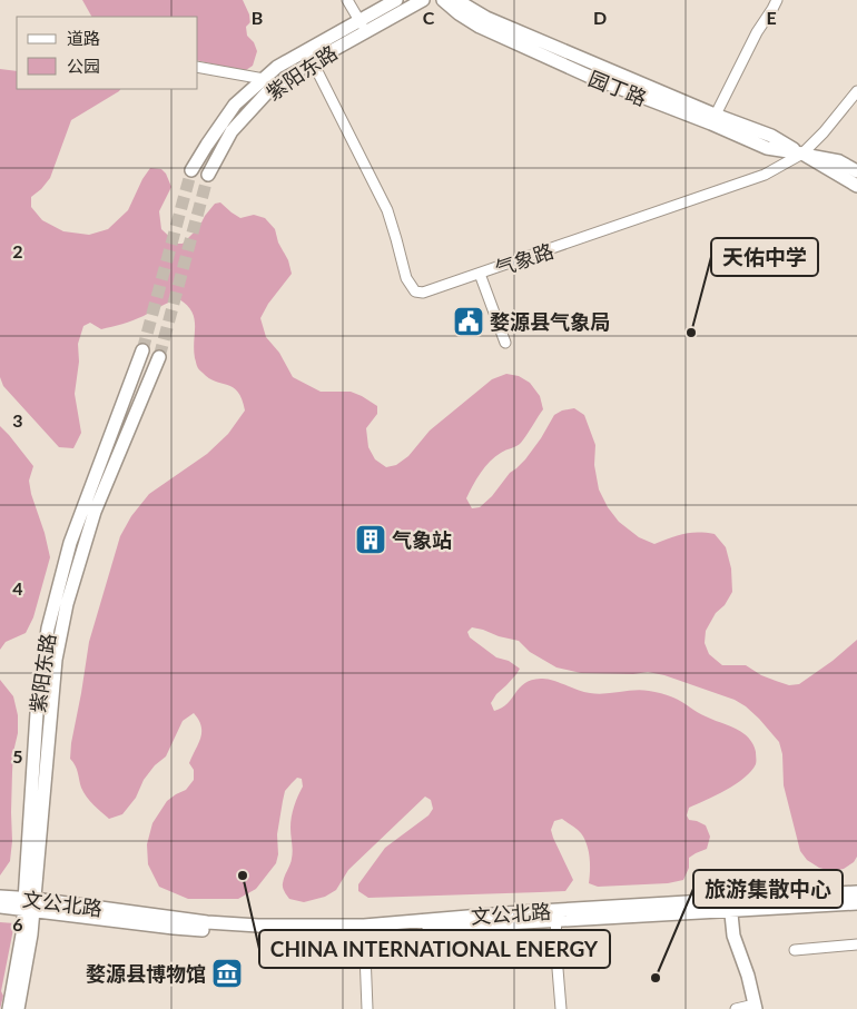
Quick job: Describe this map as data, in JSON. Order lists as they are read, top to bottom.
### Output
{
  "streets": {
    "main road": ["紫阳东路", "园丁路", "文公北路"],
    "street": ["气象路"]
  },
  "crossings": [
    ["紫阳东路", "气象路"],
    ["紫阳东路", "文公北路"],
    ["园丁路", "气象路"]
  ],
  "places": {
    "public building": ["婺源县气象局"],
    "other": ["天佑中学", "CHINA INTERNATIONAL ENERGY", "旅游集散中心"],
    "building": ["气象站"],
    "museum": ["婺源县博物馆"]
  },
  "legend": ["道路", "公园"],
  "grid": {
    "columns": [
      "B",
      "C",
      "D",
      "E"
    ],
    "rows": [
      "2",
      "3",
      "4",
      "5",
      "6"
    ]
  }
}
